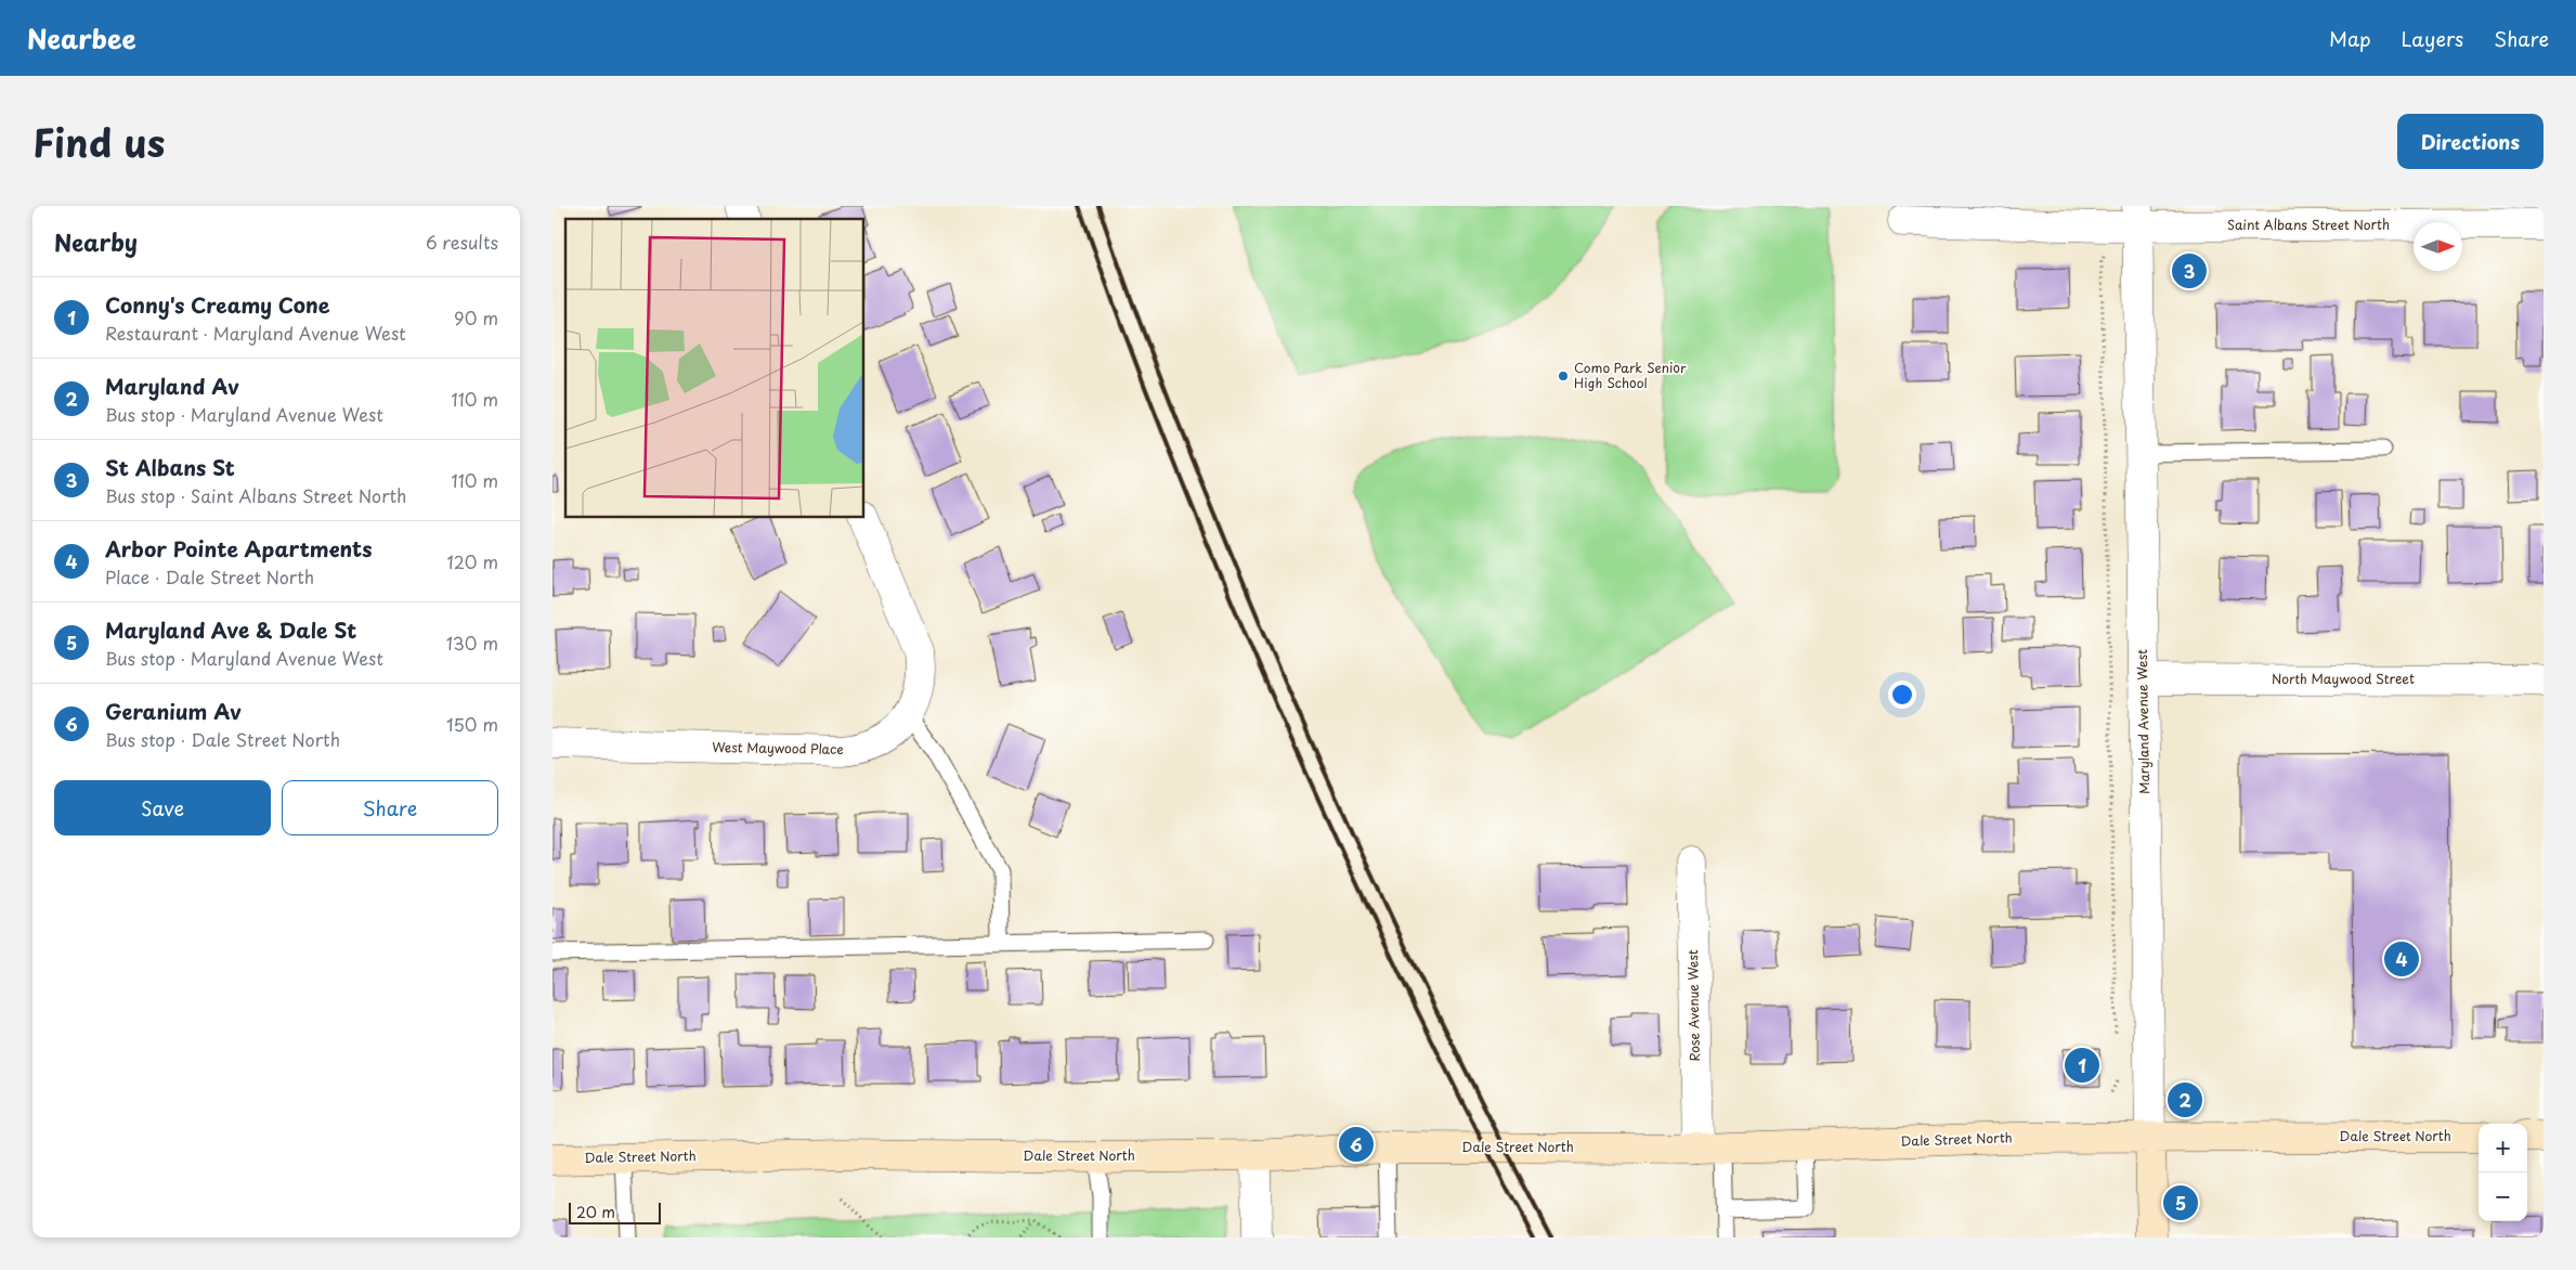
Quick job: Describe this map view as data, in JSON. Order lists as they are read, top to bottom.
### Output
{
  "streets": {
    "main road": ["Maryland Avenue West", "Dale Street North"],
    "street": [
      "Saint Albans Street North",
      "North Maywood Street",
      "West Maywood Place",
      "Rose Avenue West"
    ]
  },
  "crossings": [
    ["Saint Albans Street North", "Maryland Avenue West"],
    ["North Maywood Street", "Maryland Avenue West"],
    ["Maryland Avenue West", "Dale Street North"],
    ["Rose Avenue West", "Dale Street North"]
  ],
  "places": ["Como Park Senior High School"],
  "scale_bar": "20 m",
  "north": "right",
  "page": {
    "header": "Nearbee",
    "nav": ["Map", "Layers", "Share"],
    "title": "Find us",
    "buttons": [
      "Directions",
      ["Save", "Share"]
    ],
    "heading": ["Nearby", "6 results"],
    "pins": [
      "3",
      "4",
      "1",
      "2",
      "6",
      "5"
    ],
    "list": [
      {
        "mark": "1",
        "name": "Conny's Creamy Cone",
        "note": "Restaurant · Maryland Avenue West",
        "value": "90 m"
      },
      {
        "mark": "2",
        "name": "Maryland Av",
        "note": "Bus stop · Maryland Avenue West",
        "value": "110 m"
      },
      {
        "mark": "3",
        "name": "St Albans St",
        "note": "Bus stop · Saint Albans Street North",
        "value": "110 m"
      },
      {
        "mark": "4",
        "name": "Arbor Pointe Apartments",
        "note": "Place · Dale Street North",
        "value": "120 m"
      },
      {
        "mark": "5",
        "name": "Maryland Ave & Dale St",
        "note": "Bus stop · Maryland Avenue West",
        "value": "130 m"
      },
      {
        "mark": "6",
        "name": "Geranium Av",
        "note": "Bus stop · Dale Street North",
        "value": "150 m"
      }
    ],
    "map_buttons": ["+", "−"],
    "scale": "20 m"
  }
}
